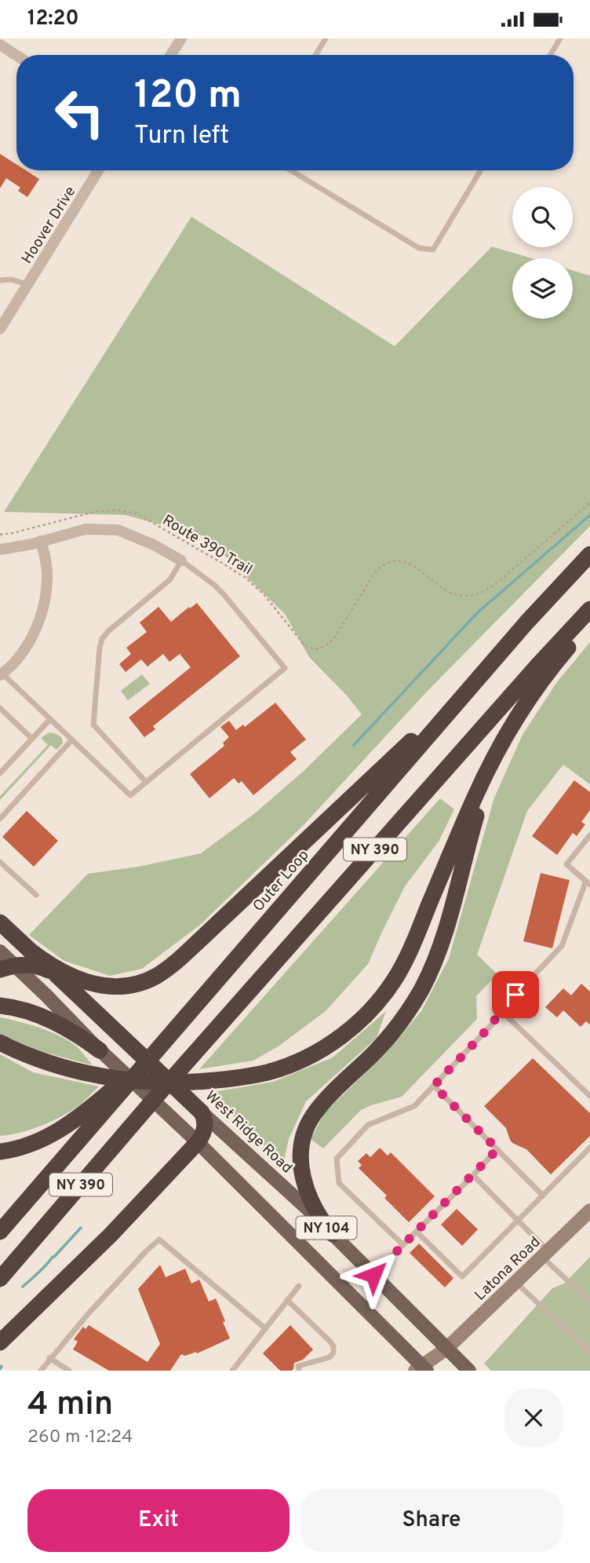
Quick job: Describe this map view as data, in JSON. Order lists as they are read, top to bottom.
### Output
{
  "streets": {
    "highway": [
      "NY 390",
      "Outer Loop",
      "West Ridge Road",
      "NY 104"
    ],
    "street": ["Hoover Drive", "Latona Road"],
    "path": ["Route 390 Trail"]
  },
  "crossings": [
    ["West Ridge Road", "Latona Road"],
    ["NY 104", "Latona Road"]
  ],
  "page": {
    "status": "12:20",
    "turn": ["120 m", "Turn left"],
    "heading": ["4 min", "260 m · 12:24"],
    "buttons": ["Exit", "Share"]
  }
}
